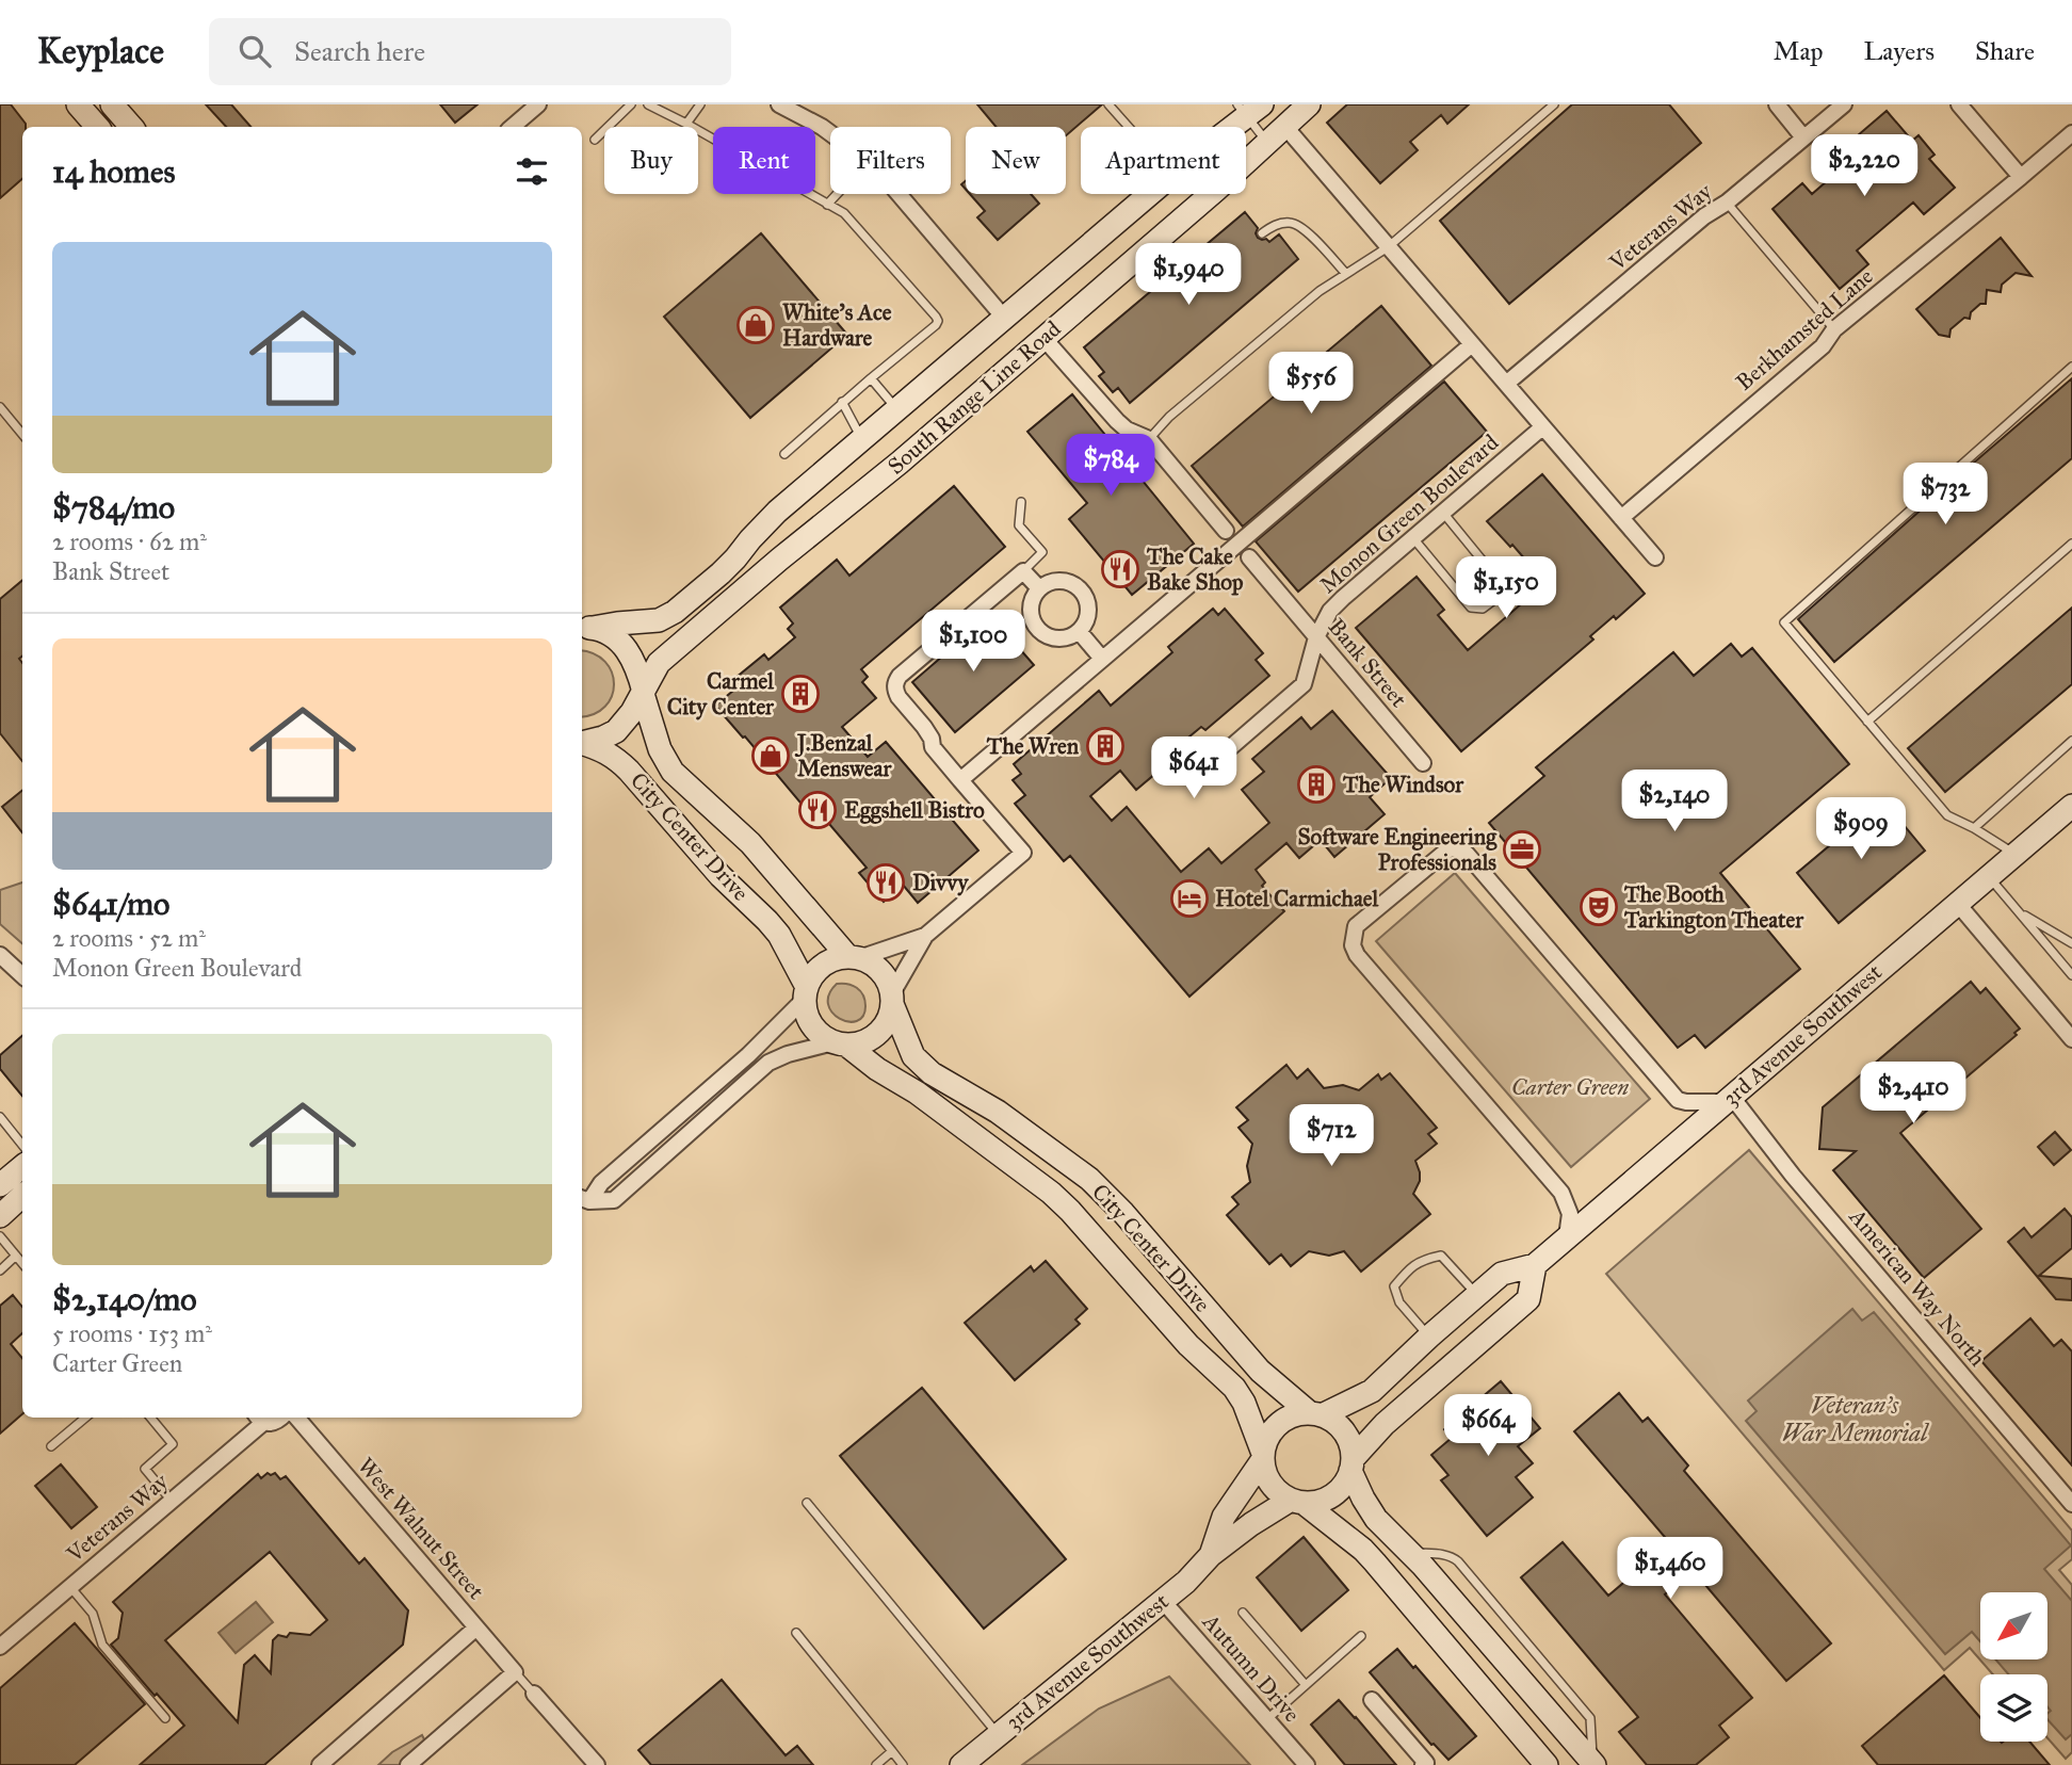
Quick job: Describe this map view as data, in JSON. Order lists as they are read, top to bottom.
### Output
{
  "streets": {
    "street": [
      "Veterans Way",
      "Berkhamsted Lane",
      "South Range Line Road",
      "Monon Green Boulevard",
      "Bank Street",
      "City Center Drive",
      "3rd Avenue Southwest",
      "American Way North",
      "West Walnut Street",
      "Autumn Drive"
    ]
  },
  "crossings": [
    ["South Range Line Road", "City Center Drive"],
    ["Monon Green Boulevard", "Bank Street"],
    ["City Center Drive", "3rd Avenue Southwest"],
    ["3rd Avenue Southwest", "American Way North"],
    ["3rd Avenue Southwest", "Autumn Drive"]
  ],
  "water": ["Veteran's War Memorial"],
  "parks": ["Carter Green"],
  "places": {
    "shop": ["White's Ace Hardware", "J.Benzal Menswear"],
    "restaurant": ["The Cake Bake Shop", "Eggshell Bistro", "Divvy"],
    "building": ["Carmel City Center", "The Wren", "The Windsor"],
    "office": ["Software Engineering Professionals"],
    "hotel": ["Hotel Carmichael"],
    "theatre": ["The Booth Tarkington Theater"]
  },
  "north": "bottom left",
  "page": {
    "header": "Keyplace",
    "search": "Search here",
    "nav": ["Map", "Layers", "Share"],
    "chip": [
      "Buy",
      "Rent",
      "Filters",
      "New",
      "Apartment"
    ],
    "heading": "14 homes",
    "price": [
      "$2,220",
      "$1,940",
      "$556",
      "$784",
      "$732",
      "$1,150",
      "$1,100",
      "$641",
      "$2,140",
      "$909",
      "$2,410",
      "$712",
      "$664",
      "$1,460"
    ],
    "list": [
      {
        "name": "$784/mo",
        "note": "2 rooms · 62 m² · Bank Street"
      },
      {
        "name": "$641/mo",
        "note": "2 rooms · 52 m² · Monon Green Boulevard"
      },
      {
        "name": "$2,140/mo",
        "note": "5 rooms · 153 m² · Carter Green"
      }
    ]
  }
}
